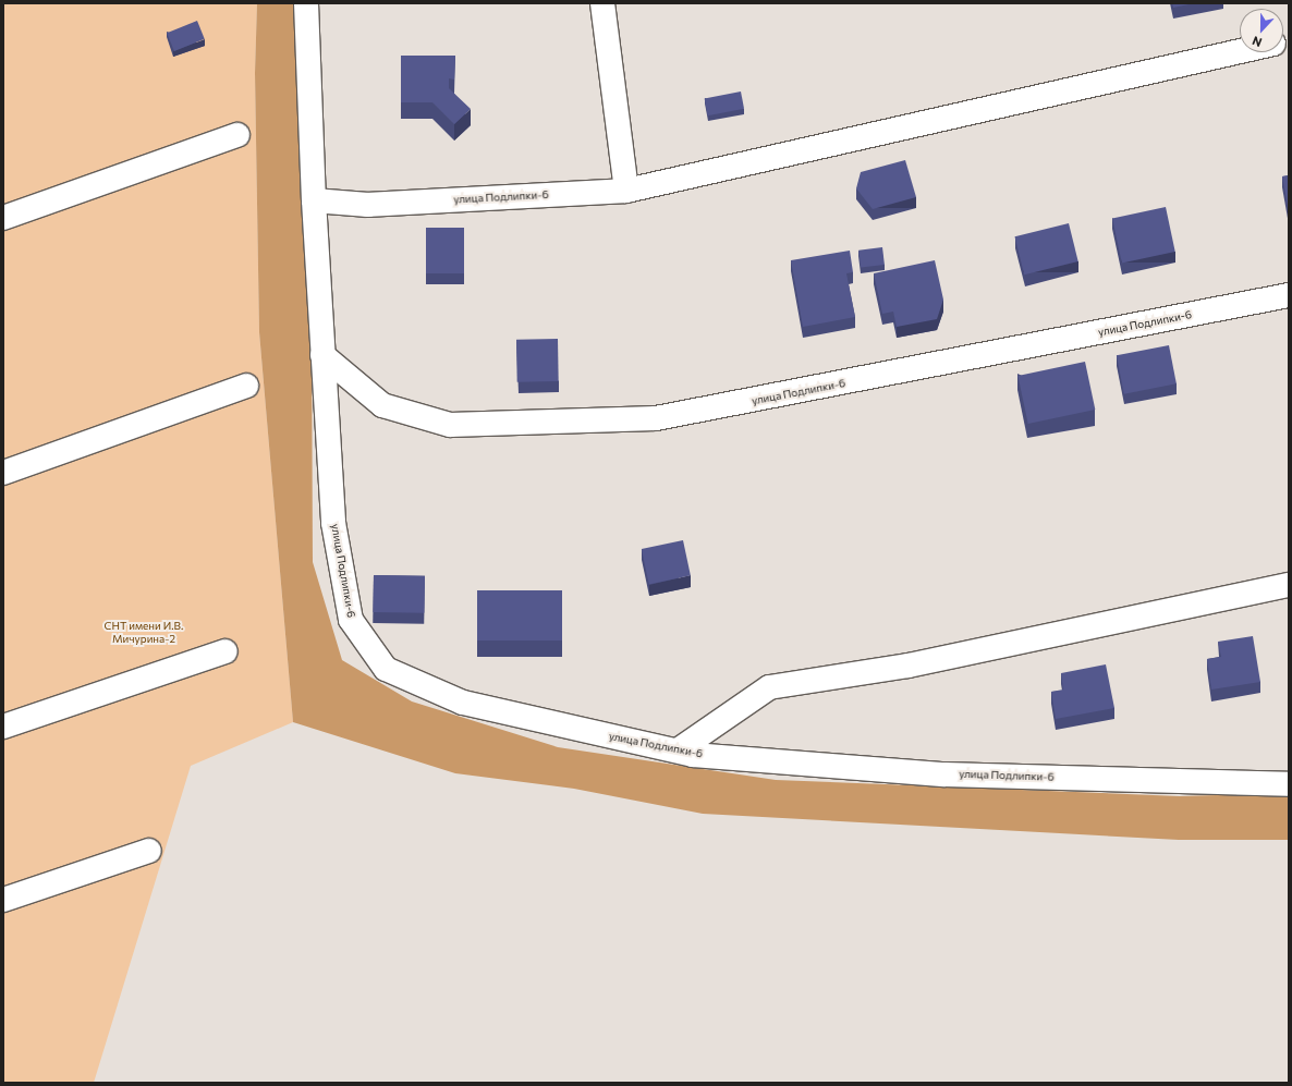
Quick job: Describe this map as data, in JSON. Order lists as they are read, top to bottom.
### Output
{
  "streets": {
    "street": ["улица Подлипки-6"]
  },
  "parks": ["СНТ имени И.В. Мичурина-2"],
  "north": "bottom"
}
